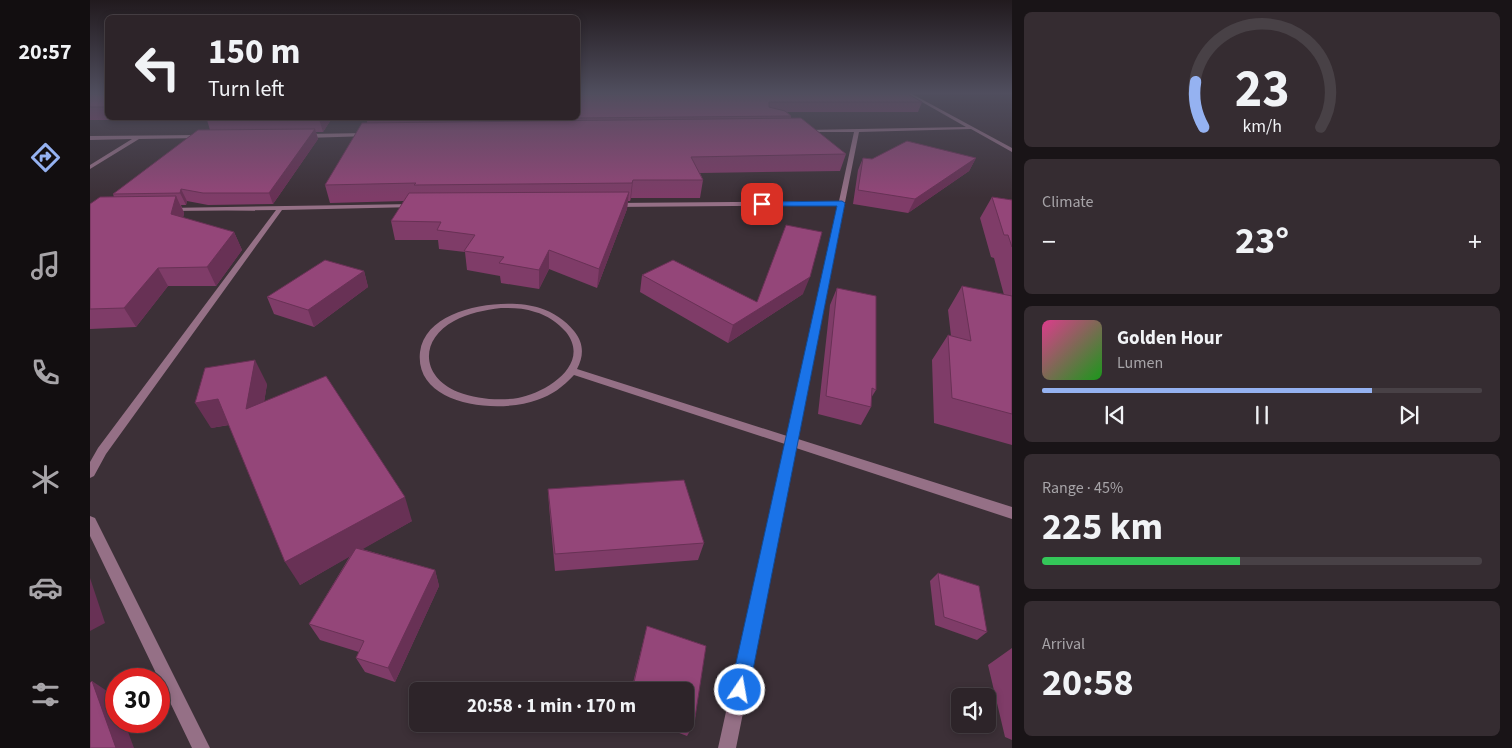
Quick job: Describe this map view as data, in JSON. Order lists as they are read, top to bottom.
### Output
{
  "page": {
    "tabs": "20:57",
    "turn": ["150 m", "Turn left"],
    "tile": [
      "Climate",
      ["Range · 45%", "225 km"],
      ["Arrival", "20:58"]
    ],
    "heat": ["−", "23°", "+"],
    "song": ["Golden Hour", "Lumen"],
    "limit": "30",
    "trip": "20:58 · 1 min · 170 m",
    "gauge": ["23", "km/h"]
  }
}
